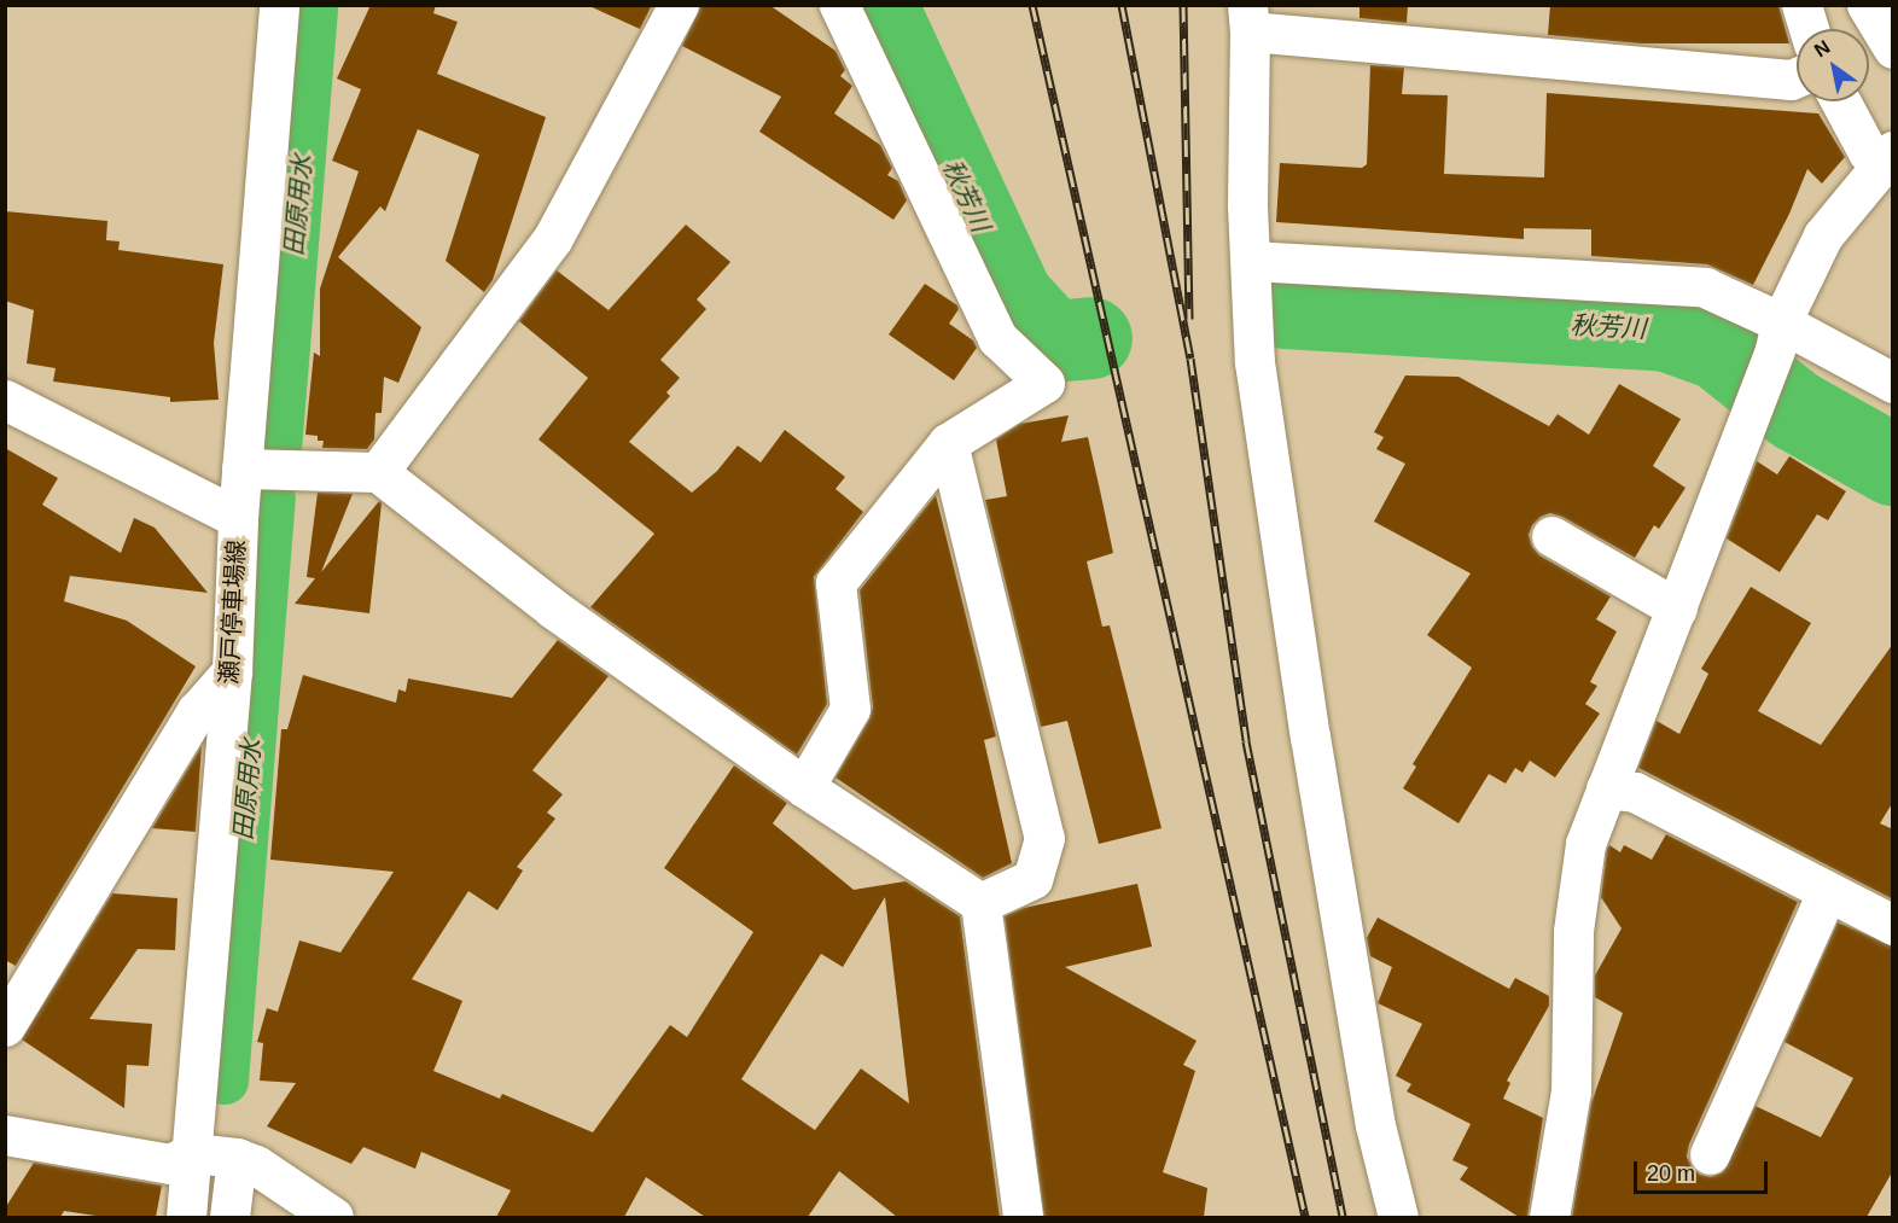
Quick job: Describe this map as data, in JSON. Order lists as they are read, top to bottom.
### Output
{
  "streets": {
    "street": ["瀬戸停車場線"]
  },
  "water": ["秋芳川", "田原用水"],
  "scale_bar": "20 m",
  "north": "top left"
}
